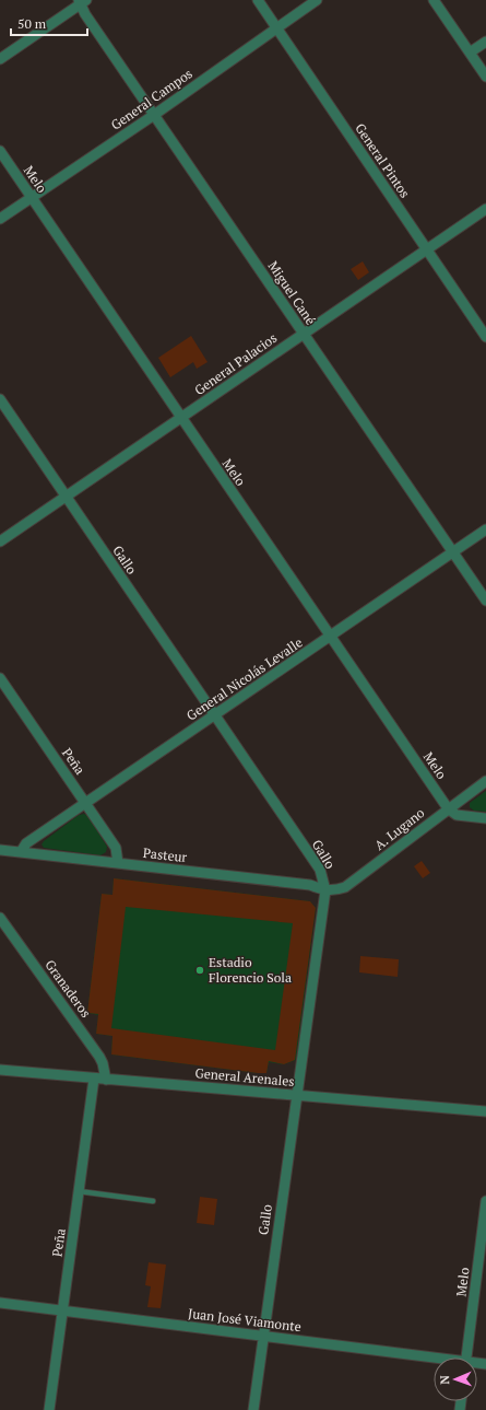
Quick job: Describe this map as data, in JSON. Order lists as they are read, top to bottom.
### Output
{
  "streets": {
    "street": [
      "General Campos",
      "General Pintos",
      "Melo",
      "Miguel Cané",
      "General Palacios",
      "Gallo",
      "General Nicolás Levalle",
      "Peña",
      "A. Lugano",
      "Pasteur",
      "Granaderos",
      "General Arenales",
      "Juan José Viamonte"
    ]
  },
  "crossings": [
    ["General Campos", "General Pintos"],
    ["General Campos", "Melo"],
    ["General Campos", "Miguel Cané"],
    ["General Pintos", "General Palacios"],
    ["Melo", "General Palacios"],
    ["Melo", "General Nicolás Levalle"],
    ["Melo", "A. Lugano"],
    ["Miguel Cané", "General Palacios"],
    ["Miguel Cané", "General Nicolás Levalle"],
    ["General Palacios", "Gallo"],
    ["Gallo", "General Nicolás Levalle"],
    ["Gallo", "A. Lugano"],
    ["Gallo", "Pasteur"],
    ["Gallo", "General Arenales"],
    ["Gallo", "Juan José Viamonte"],
    ["General Nicolás Levalle", "Peña"],
    ["General Nicolás Levalle", "Pasteur"],
    ["Peña", "Pasteur"],
    ["Peña", "General Arenales"],
    ["Peña", "Juan José Viamonte"],
    ["A. Lugano", "Pasteur"],
    ["Granaderos", "General Arenales"]
  ],
  "places": ["Estadio Florencio Sola"],
  "scale_bar": "50 m",
  "north": "left"
}
